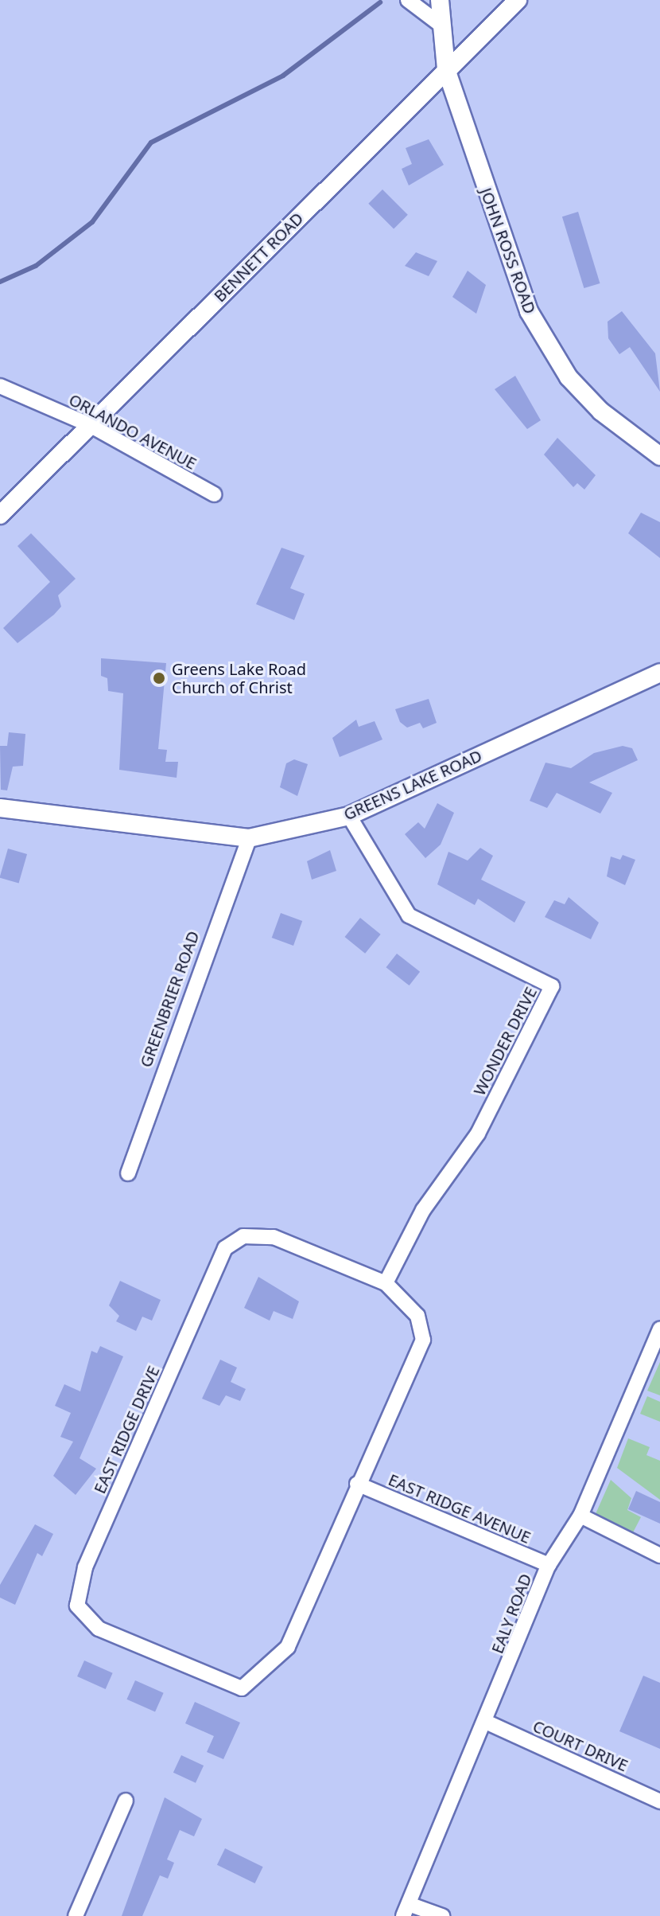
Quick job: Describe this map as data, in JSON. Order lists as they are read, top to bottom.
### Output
{
  "streets": {
    "street": [
      "JOHN ROSS ROAD",
      "BENNETT ROAD",
      "ORLANDO AVENUE",
      "GREENS LAKE ROAD",
      "GREENBRIER ROAD",
      "WONDER DRIVE",
      "EAST RIDGE DRIVE",
      "EAST RIDGE AVENUE",
      "EALY ROAD",
      "COURT DRIVE"
    ]
  },
  "crossings": [
    ["JOHN ROSS ROAD", "BENNETT ROAD"],
    ["BENNETT ROAD", "ORLANDO AVENUE"],
    ["GREENS LAKE ROAD", "GREENBRIER ROAD"],
    ["GREENS LAKE ROAD", "WONDER DRIVE"],
    ["WONDER DRIVE", "EAST RIDGE DRIVE"],
    ["EAST RIDGE DRIVE", "EAST RIDGE AVENUE"],
    ["EAST RIDGE AVENUE", "EALY ROAD"],
    ["EALY ROAD", "COURT DRIVE"]
  ],
  "places": ["Greens Lake Road Church of Christ"]
}
